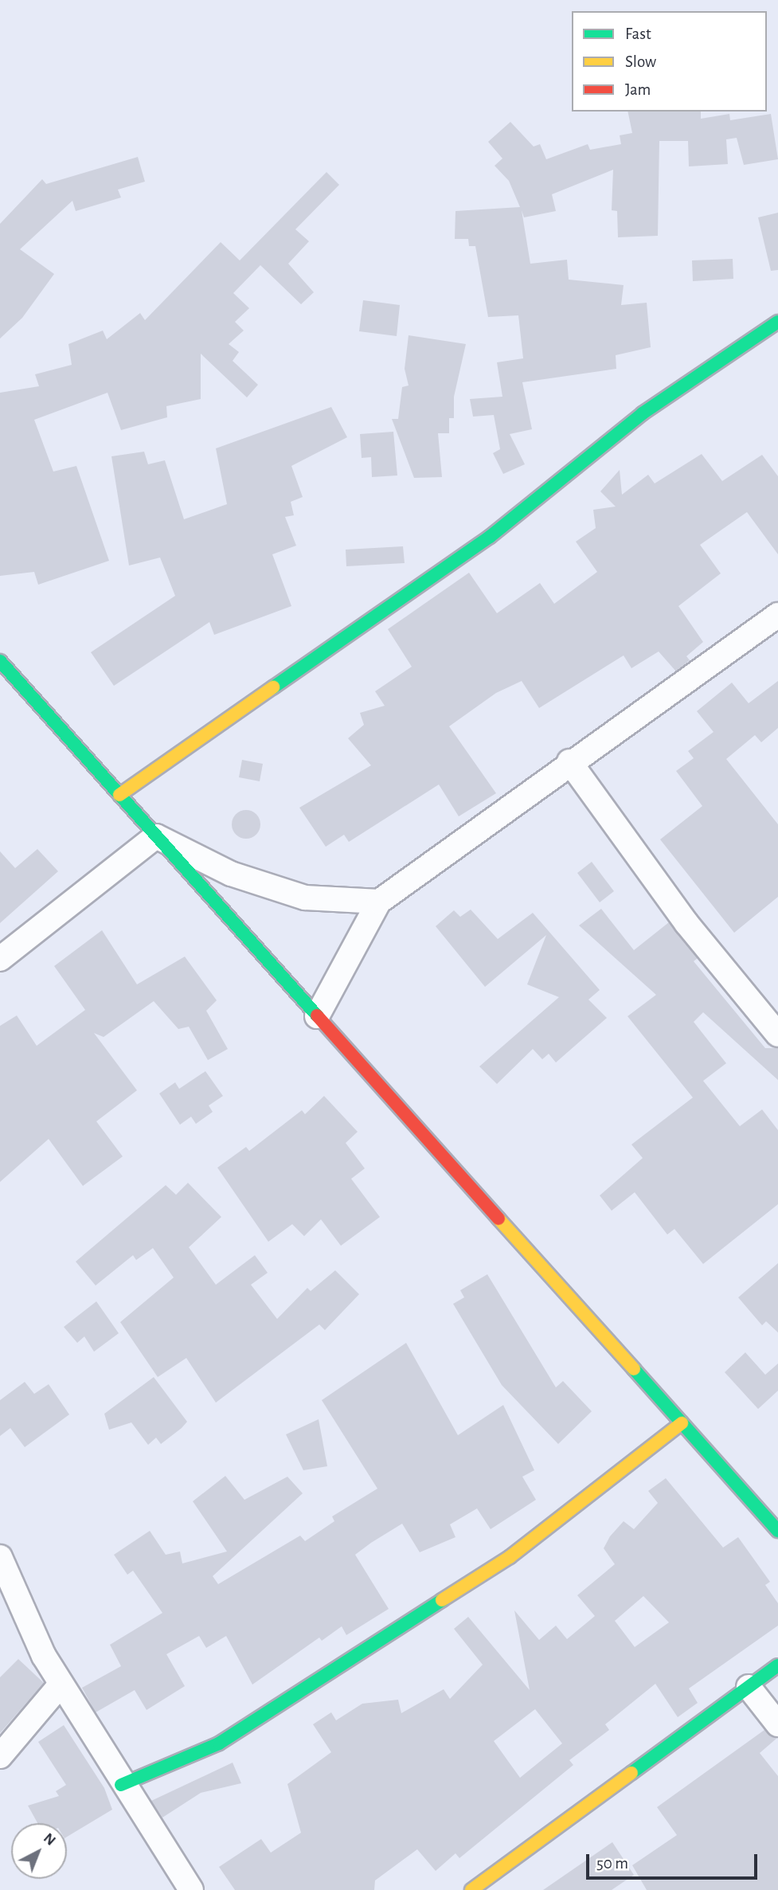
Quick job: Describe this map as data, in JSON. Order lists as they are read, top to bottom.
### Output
{
  "legend": ["Fast", "Slow", "Jam"],
  "scale_bar": "50 m",
  "north": "top right"
}
